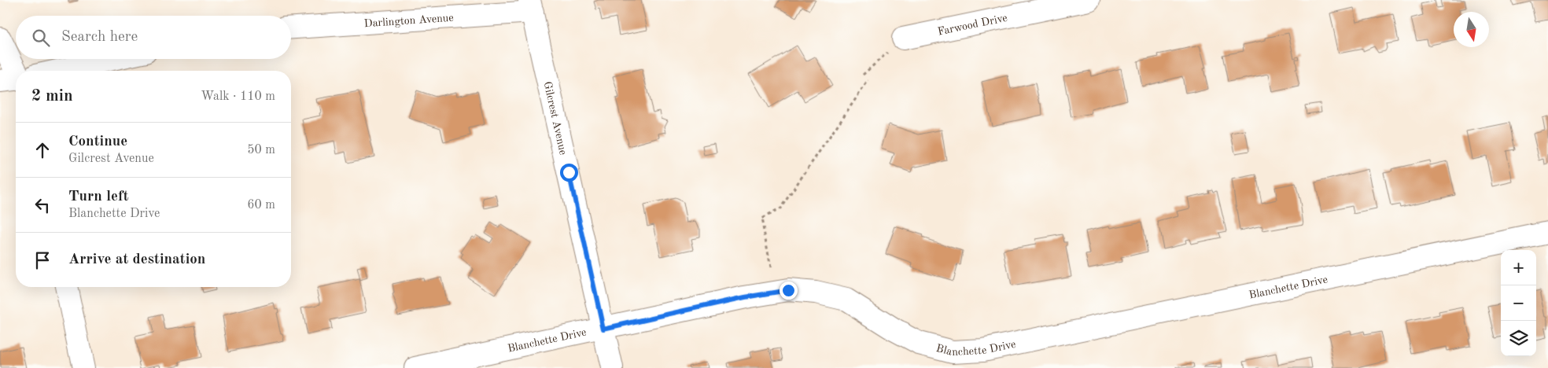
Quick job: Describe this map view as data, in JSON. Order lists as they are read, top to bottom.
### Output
{
  "streets": {
    "street": [
      "Darlington Avenue",
      "Farwood Drive",
      "Gilcrest Avenue",
      "Blanchette Drive"
    ]
  },
  "crossings": [
    ["Darlington Avenue", "Gilcrest Avenue"],
    ["Gilcrest Avenue", "Blanchette Drive"]
  ],
  "north": "bottom",
  "page": {
    "search": "Search here",
    "heading": ["2 min", "Walk · 110 m"],
    "list": [
      ["Continue", "Gilcrest Avenue", "50 m"],
      ["Turn left", "Blanchette Drive", "60 m"],
      "Arrive at destination"
    ],
    "map_buttons": ["+", "−"]
  }
}
